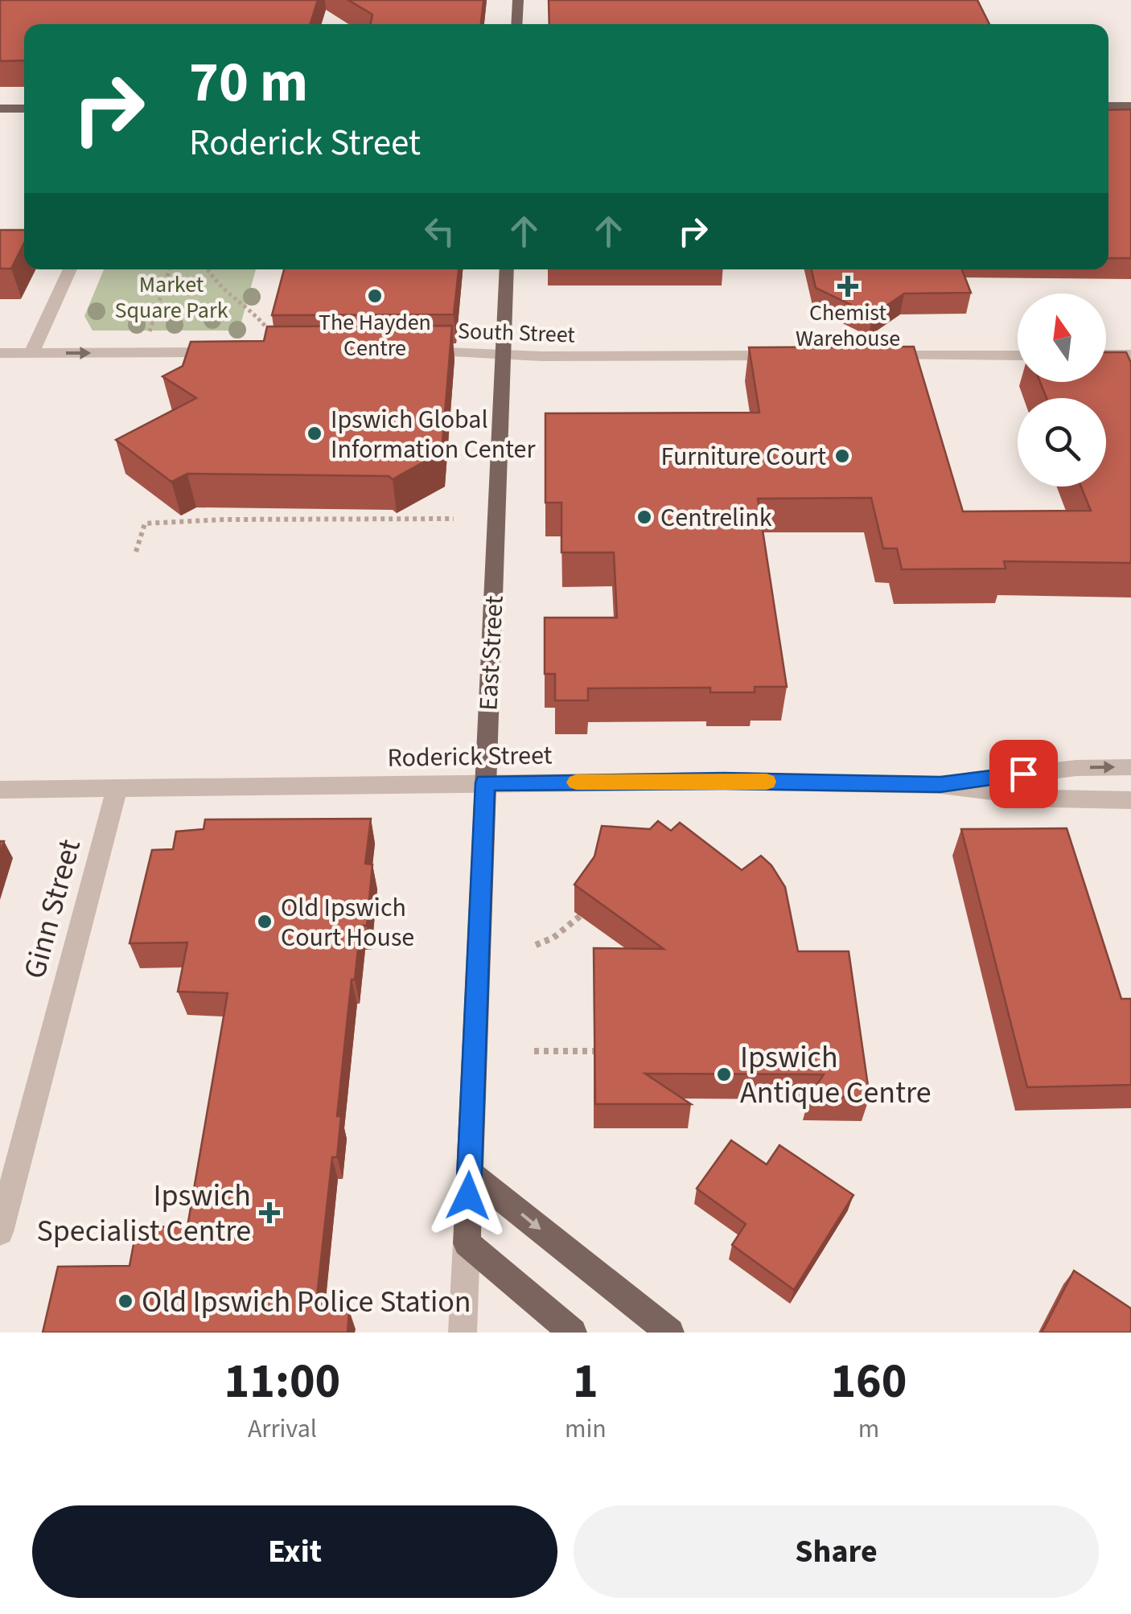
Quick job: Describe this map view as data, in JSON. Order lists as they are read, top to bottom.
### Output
{
  "streets": {
    "main road": ["East Street"],
    "street": ["South Street", "Roderick Street", "Ginn Street"]
  },
  "crossings": [
    ["South Street", "East Street"],
    ["East Street", "Roderick Street"],
    ["Roderick Street", "Ginn Street"]
  ],
  "parks": ["Market Square Park"],
  "places": {
    "health": ["Chemist Warehouse", "Ipswich Specialist Centre"],
    "other": [
      "The Hayden Centre",
      "Ipswich Global Information Center",
      "Furniture Court",
      "Centrelink",
      "Old Ipswich Court House",
      "Ipswich Antique Centre",
      "Old Ipswich Police Station"
    ]
  },
  "north": "top",
  "page": {
    "turn": ["70 m", "Roderick Street"],
    "eta": [
      "11:00",
      "Arrival",
      "1",
      "min",
      "160",
      "m"
    ],
    "buttons": ["Exit", "Share"]
  }
}
